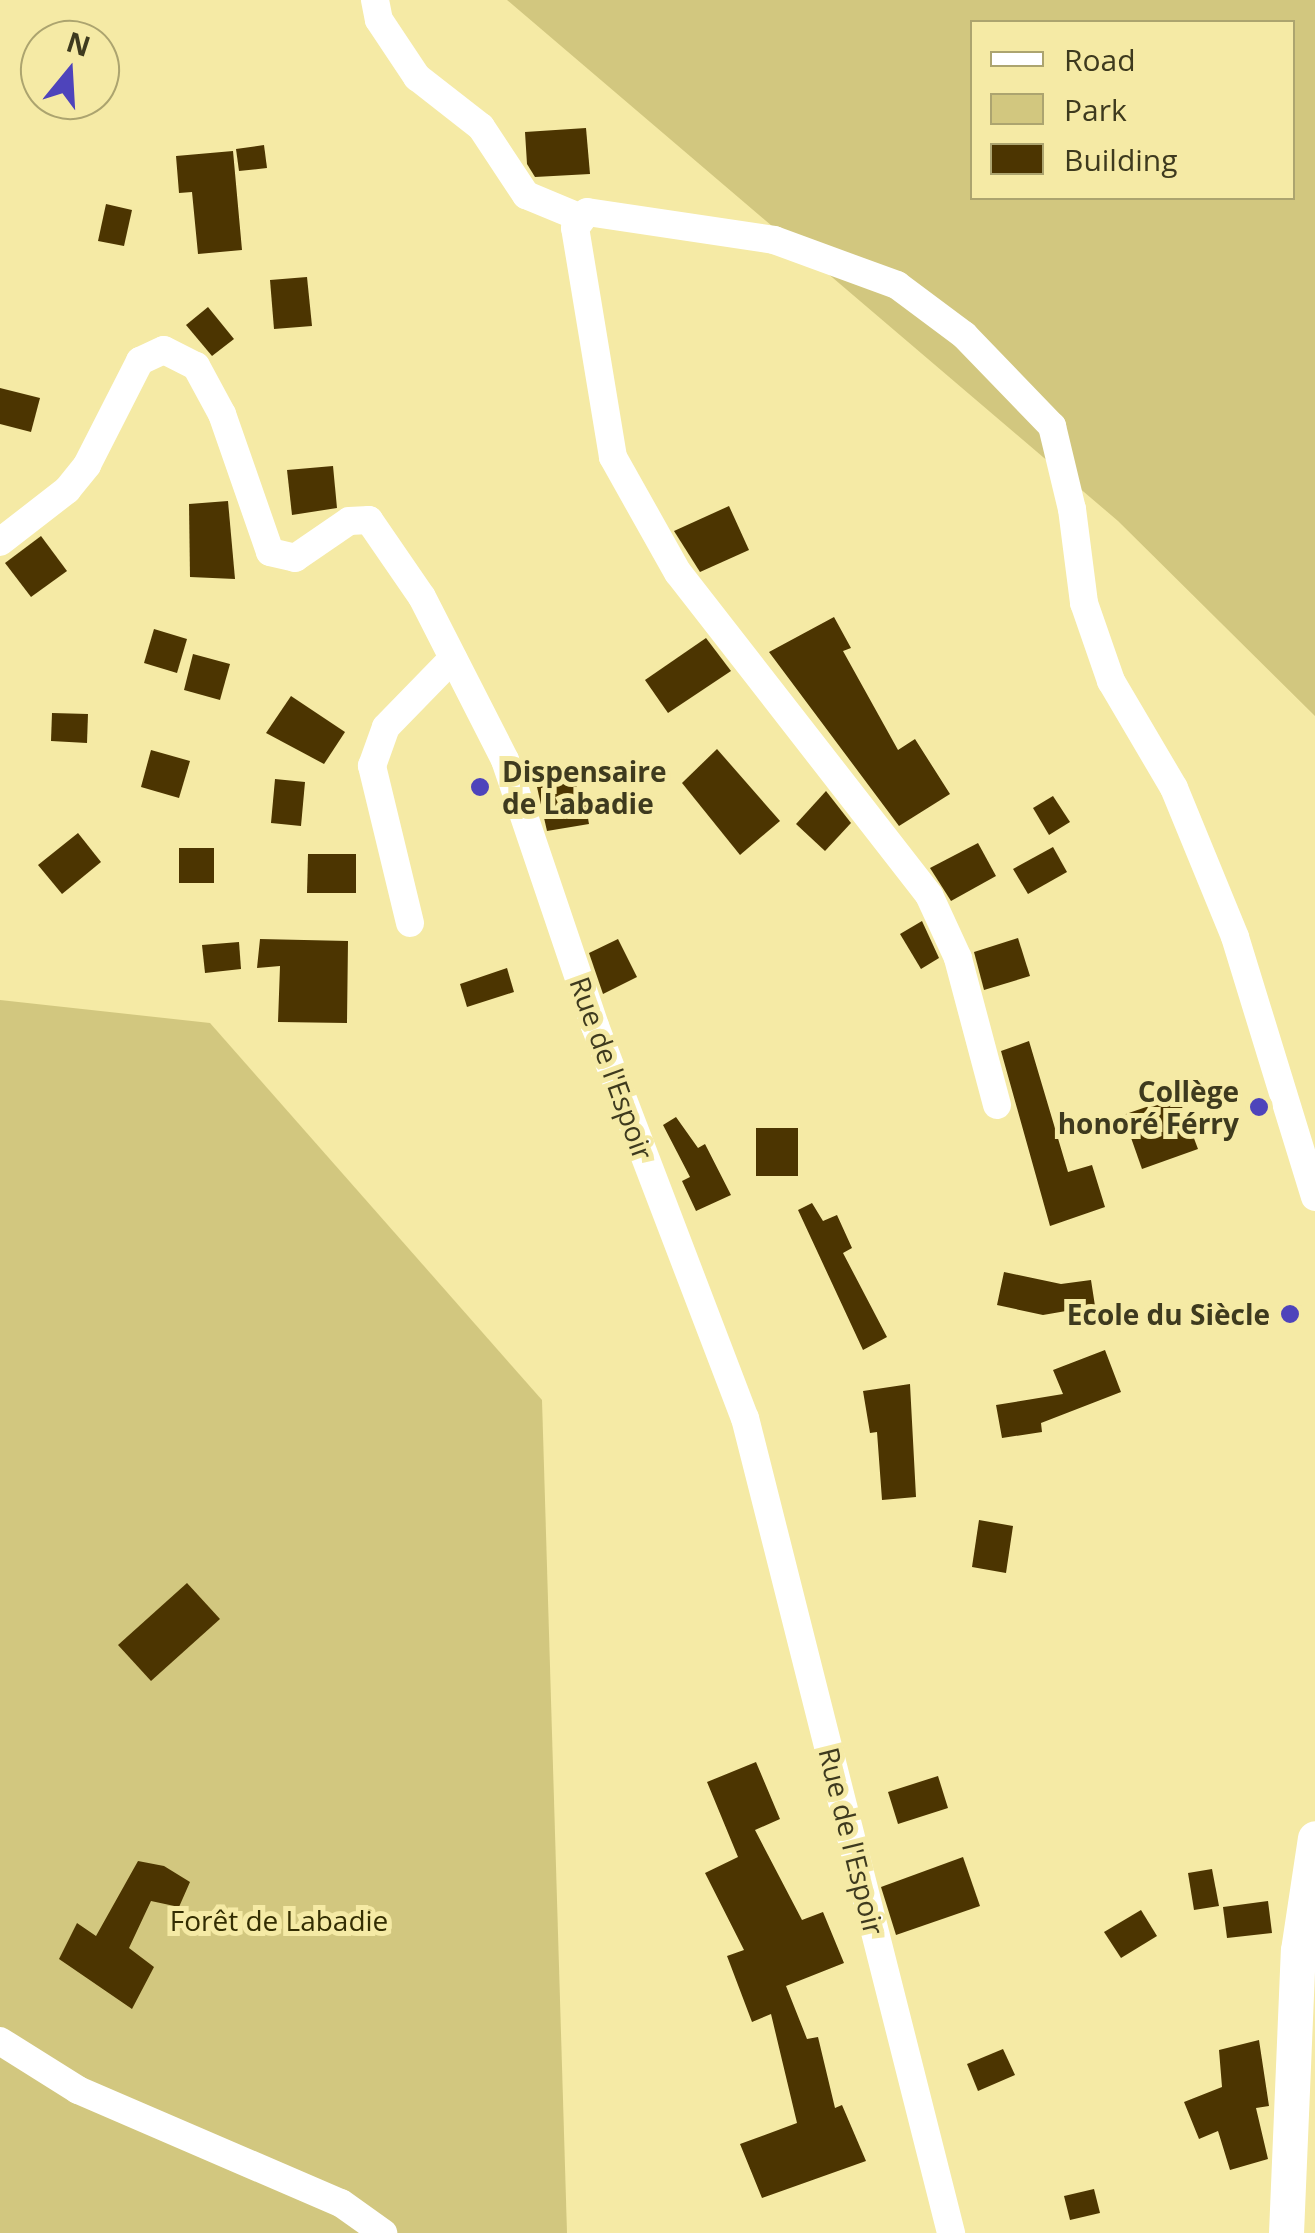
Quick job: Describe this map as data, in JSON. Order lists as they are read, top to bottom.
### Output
{
  "streets": {
    "street": ["Rue de l'Espoir"]
  },
  "parks": ["Forêt de Labadie"],
  "places": ["Dispensaire de Labadie", "Collège honoré Férry", "Ecole du Siècle"],
  "legend": ["Road", "Park", "Building"],
  "north": "top"
}
